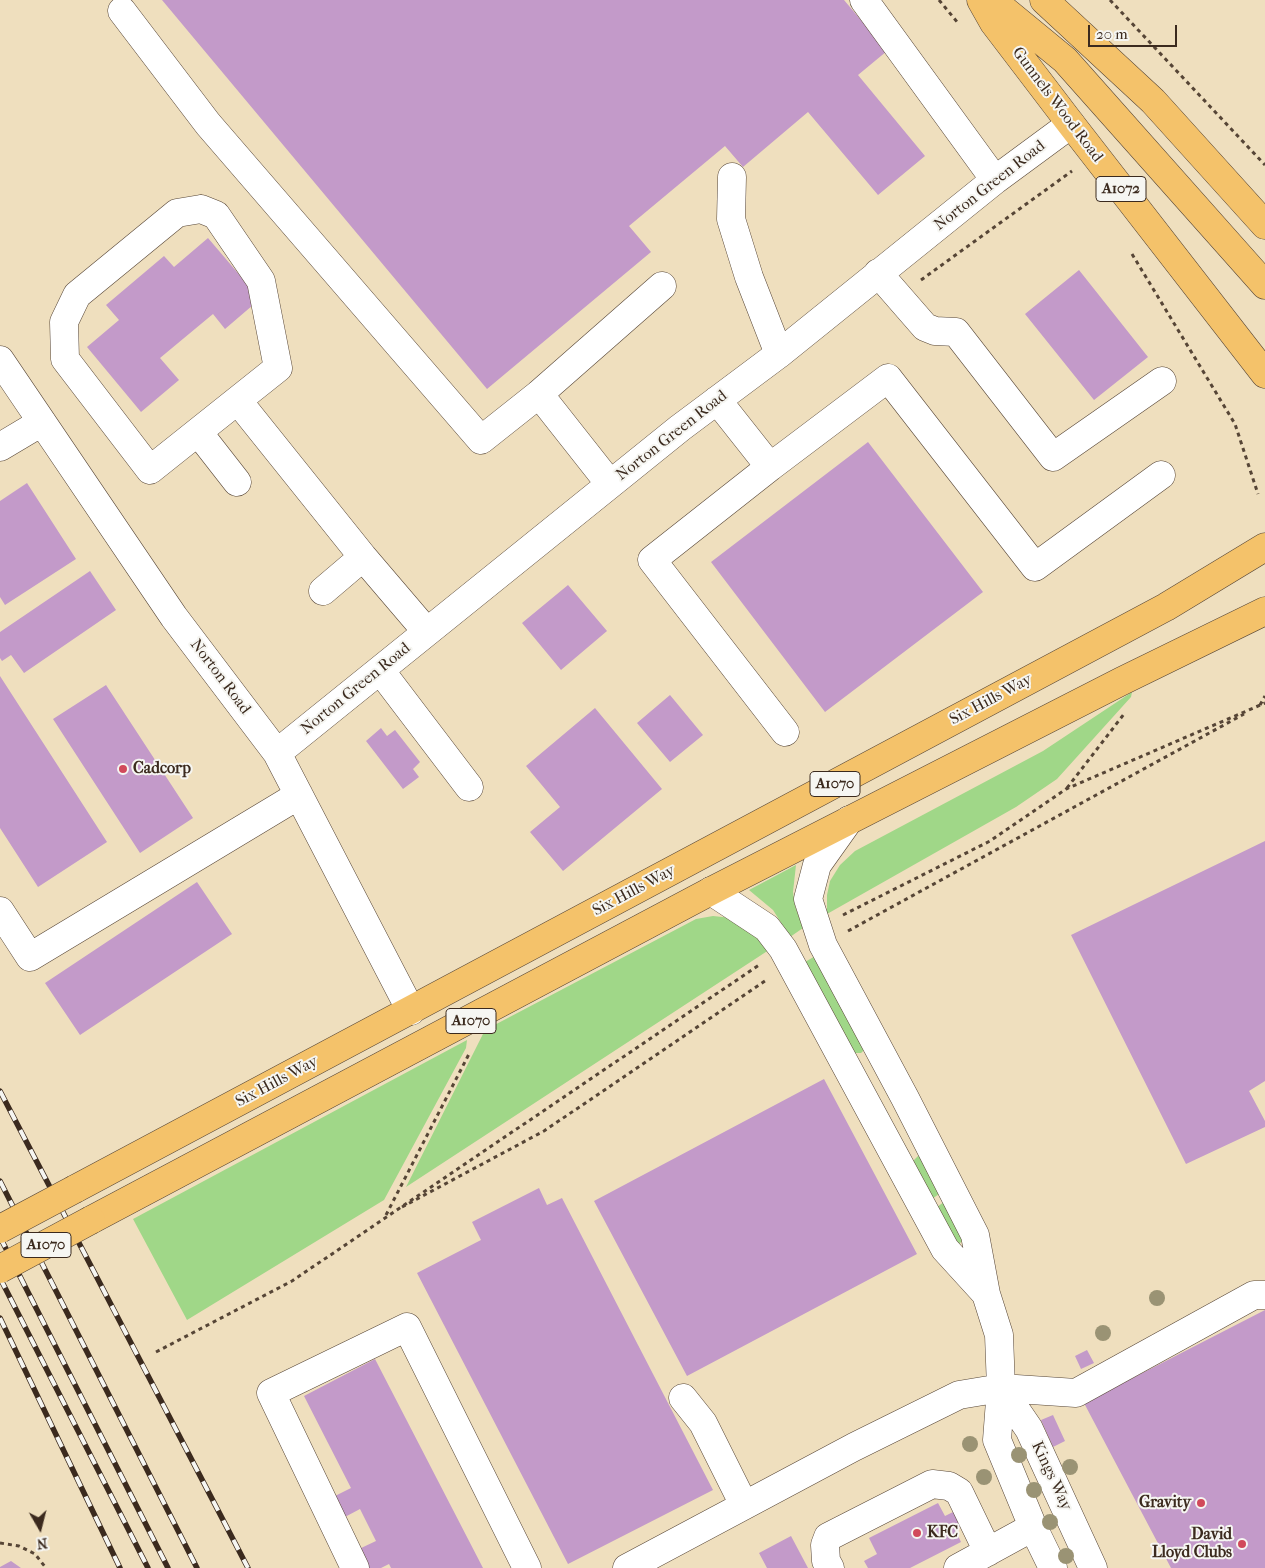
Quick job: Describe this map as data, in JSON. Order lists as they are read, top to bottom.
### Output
{
  "streets": {
    "main road": [
      "Gunnels Wood Road",
      "A1072",
      "Six Hills Way",
      "A1070"
    ],
    "street": ["Norton Green Road", "Norton Road", "Kings Way"]
  },
  "crossings": [
    ["Gunnels Wood Road", "Norton Green Road"],
    ["Norton Green Road", "Norton Road"],
    ["Norton Road", "Six Hills Way"]
  ],
  "places": [
    "Cadcorp",
    "Gravity",
    "KFC",
    "David Lloyd Clubs"
  ],
  "scale_bar": "20 m",
  "north": "bottom"
}
